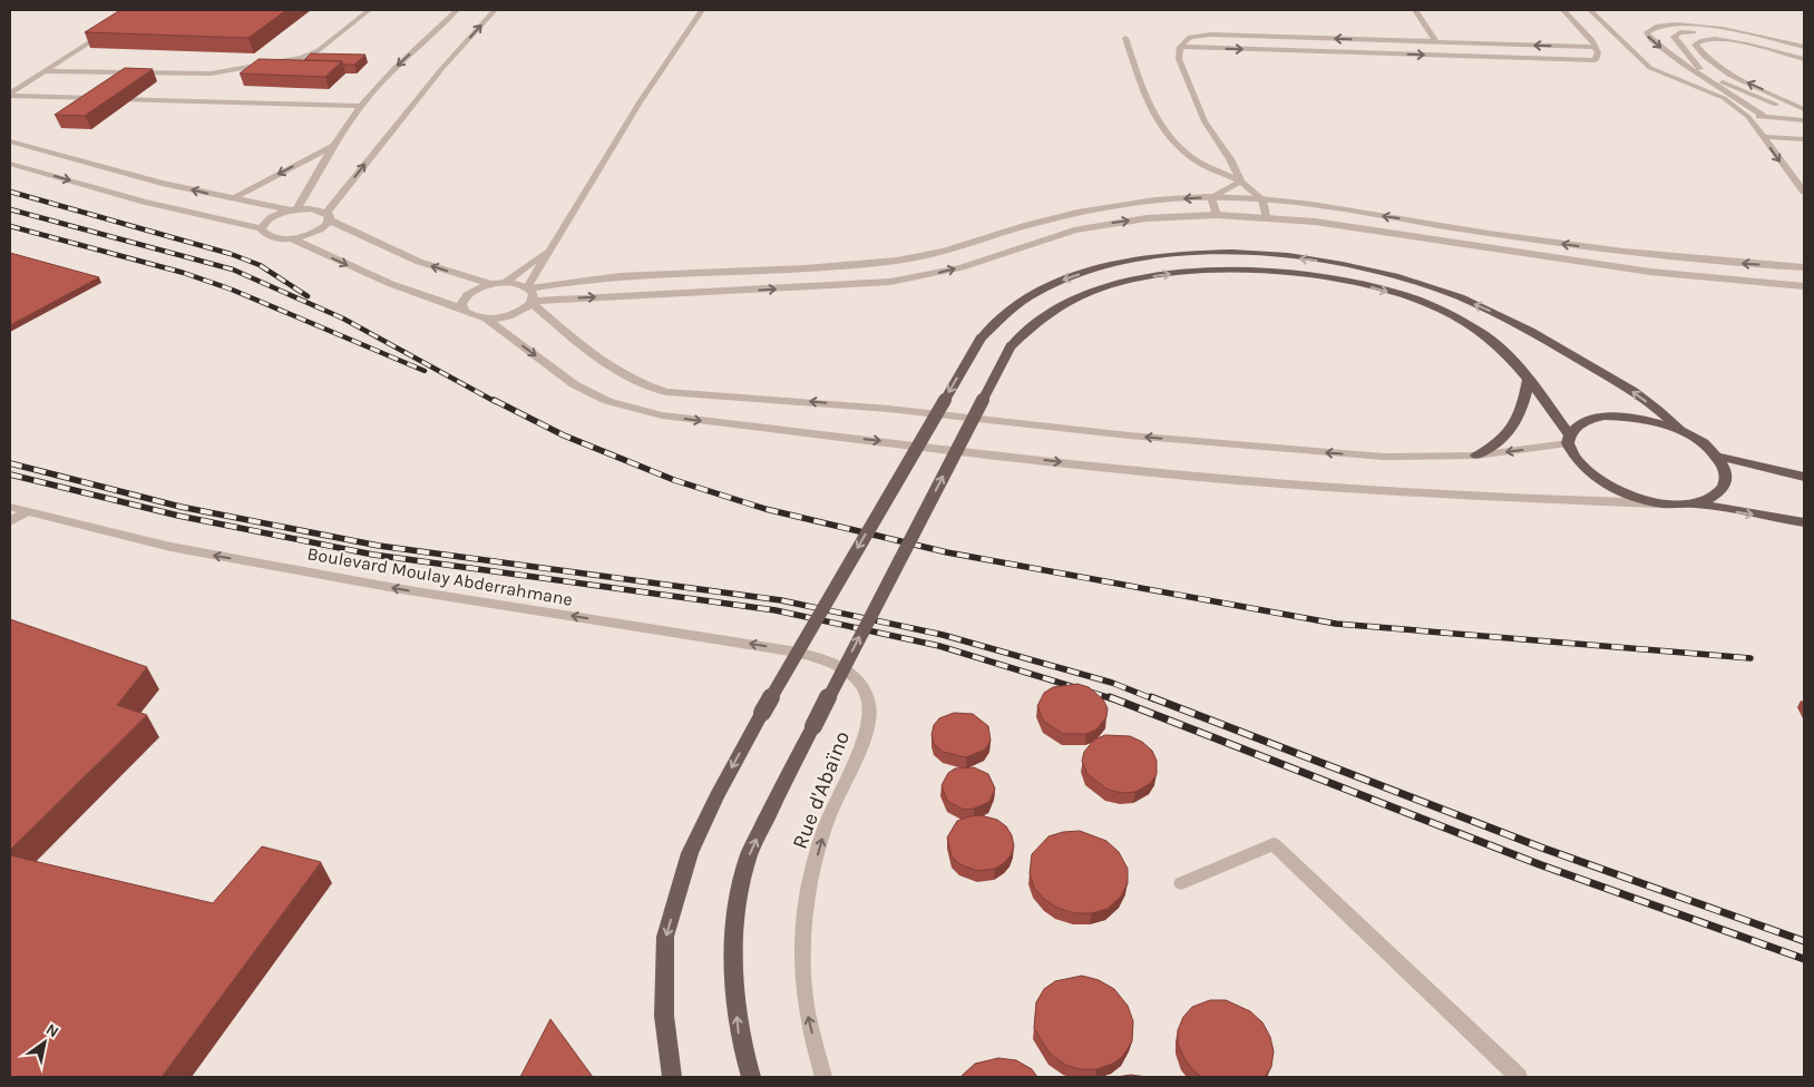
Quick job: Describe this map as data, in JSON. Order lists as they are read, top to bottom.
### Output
{
  "streets": {
    "lane": ["Boulevard Moulay Abderrahmane", "Rue d'Abaïno"]
  },
  "crossings": [
    ["Boulevard Moulay Abderrahmane", "Rue d'Abaïno"]
  ],
  "one_way": ["Boulevard Moulay Abderrahmane", "Rue d'Abaïno"],
  "north": "top right"
}
